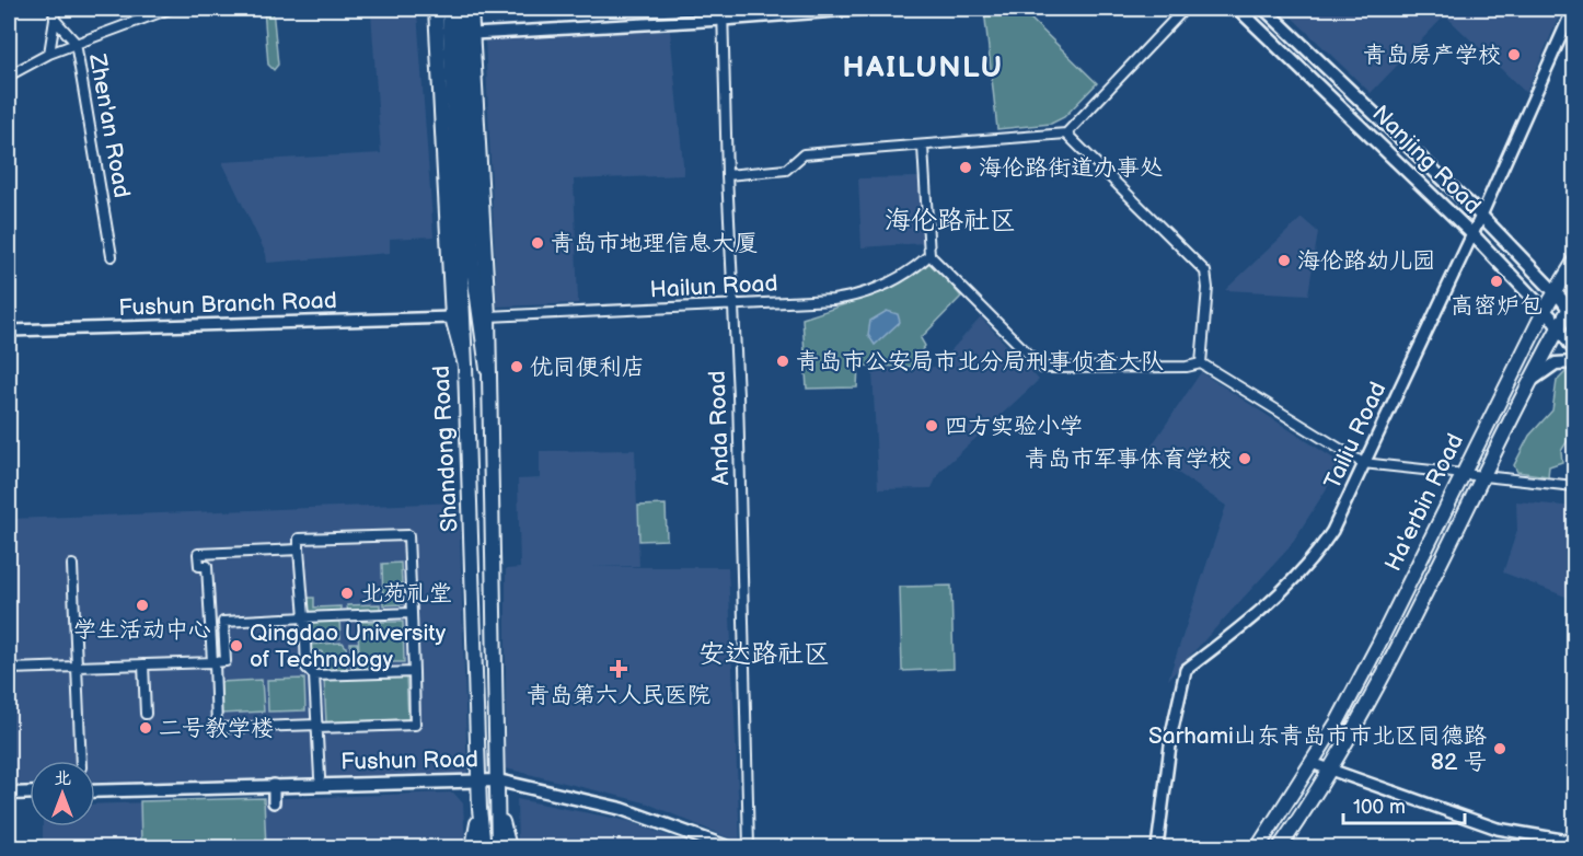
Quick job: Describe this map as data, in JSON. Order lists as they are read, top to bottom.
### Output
{
  "streets": {
    "main road": [
      "Nanjing Road",
      "Shandong Road",
      "Ha'erbin Road",
      "Fushun Road"
    ],
    "street": [
      "Zhen'an Road",
      "Hailun Road",
      "Fushun Branch Road",
      "Anda Road",
      "Tailiu Road"
    ]
  },
  "crossings": [
    ["Nanjing Road", "Tailiu Road"],
    ["Nanjing Road", "Ha'erbin Road"],
    ["Hailun Road", "Anda Road"],
    ["Hailun Road", "Shandong Road"],
    ["Fushun Branch Road", "Shandong Road"],
    ["Shandong Road", "Fushun Road"]
  ],
  "districts": ["HAILUNLU", "海伦路社区", "安达路社区"],
  "places": {
    "other": [
      "青岛房产学校",
      "海伦路街道办事处",
      "青岛市地理信息大厦",
      "海伦路幼儿园",
      "高密炉包",
      "青岛市公安局市北分局刑事侦查大队",
      "优同便利店",
      "四方实验小学",
      "青岛市军事体育学校",
      "北苑礼堂",
      "学生活动中心",
      "Qingdao University of Technology",
      "二号教学楼",
      "Sarhami山东青岛市市北区同德路 82 号"
    ],
    "health": ["青岛第六人民医院"]
  },
  "scale_bar": "100 m",
  "north": "top"
}
